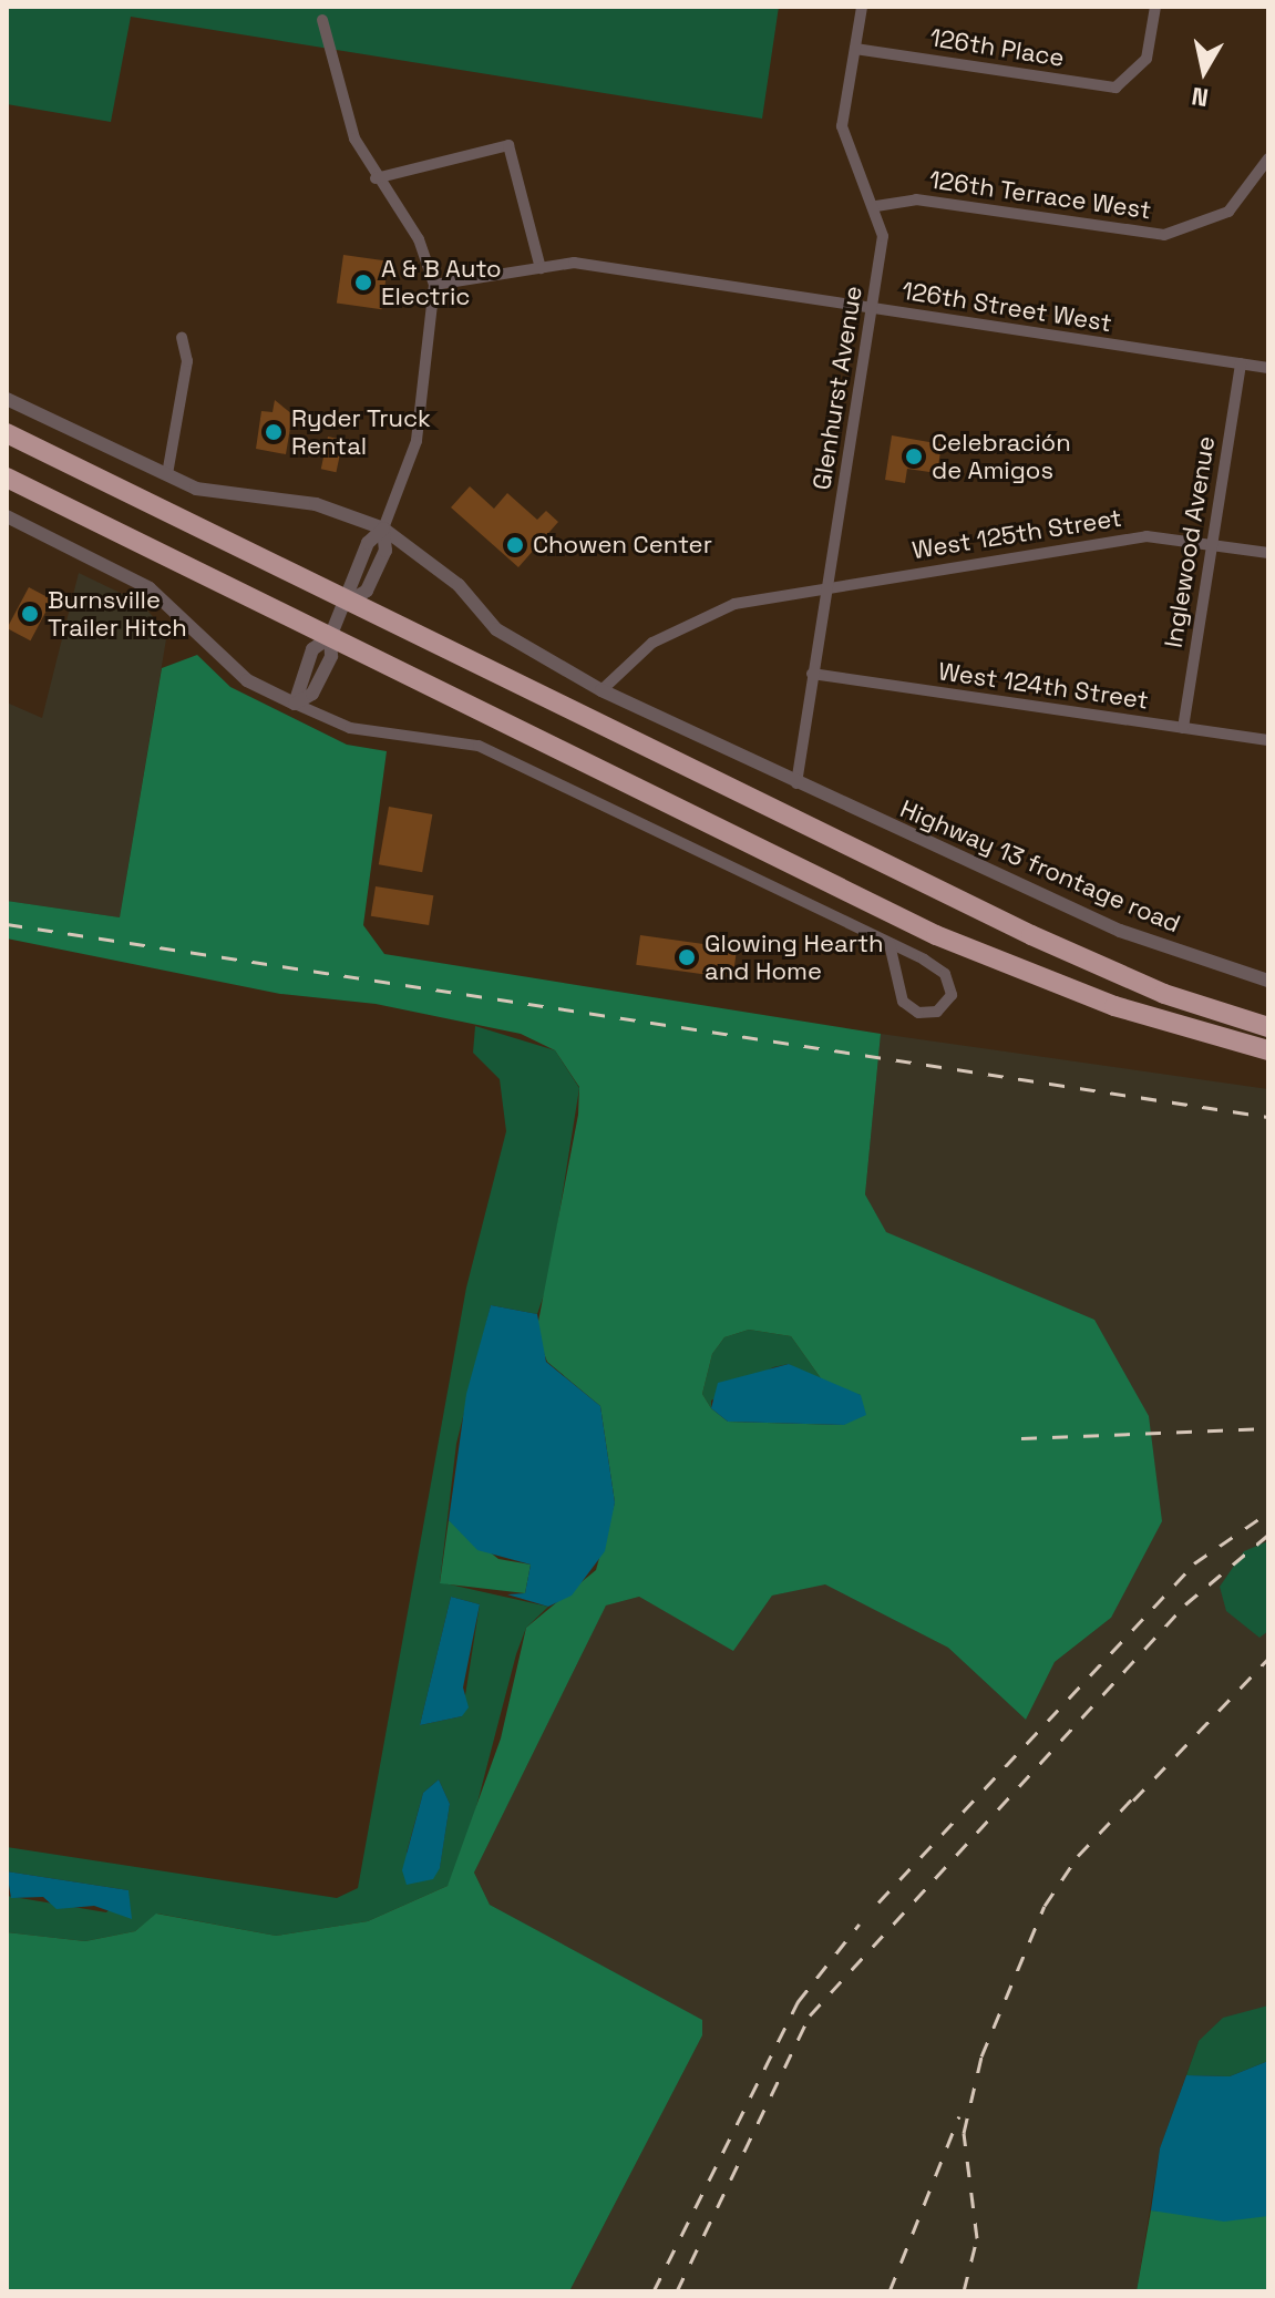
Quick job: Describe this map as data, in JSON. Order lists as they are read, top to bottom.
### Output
{
  "streets": {
    "street": [
      "126th Place",
      "126th Terrace West",
      "126th Street West",
      "Glenhurst Avenue",
      "West 125th Street",
      "Inglewood Avenue",
      "West 124th Street",
      "Highway 13 frontage road"
    ]
  },
  "crossings": [
    ["126th Place", "Glenhurst Avenue"],
    ["126th Terrace West", "Glenhurst Avenue"],
    ["126th Street West", "Glenhurst Avenue"],
    ["126th Street West", "Inglewood Avenue"],
    ["Glenhurst Avenue", "West 125th Street"],
    ["Glenhurst Avenue", "West 124th Street"],
    ["Glenhurst Avenue", "Highway 13 frontage road"],
    ["West 125th Street", "Inglewood Avenue"],
    ["Inglewood Avenue", "West 124th Street"]
  ],
  "places": [
    "A & B Auto Electric",
    "Ryder Truck Rental",
    "Celebración de Amigos",
    "Chowen Center",
    "Burnsville Trailer Hitch",
    "Glowing Hearth and Home"
  ],
  "north": "bottom"
}
